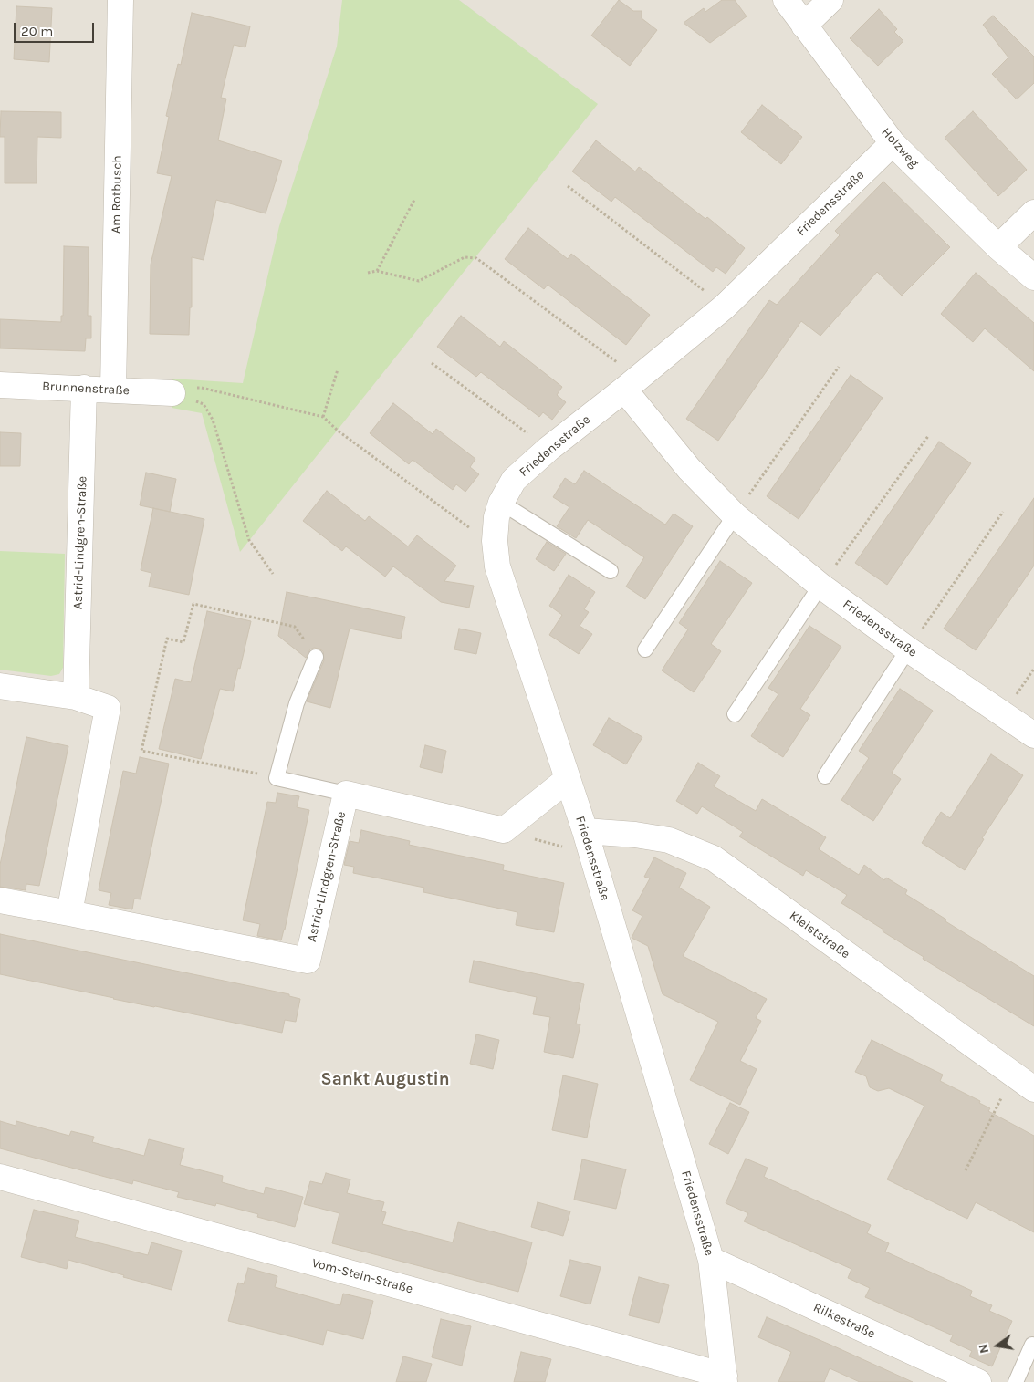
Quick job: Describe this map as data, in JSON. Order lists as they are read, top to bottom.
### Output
{
  "streets": {
    "street": [
      "Holzweg",
      "Am Rotbusch",
      "Friedensstraße",
      "Brunnenstraße",
      "Astrid-Lindgren-Straße",
      "Kleiststraße",
      "Vom-Stein-Straße",
      "Rilkestraße"
    ]
  },
  "crossings": [
    ["Holzweg", "Friedensstraße"],
    ["Am Rotbusch", "Brunnenstraße"],
    ["Friedensstraße", "Kleiststraße"],
    ["Friedensstraße", "Vom-Stein-Straße"],
    ["Friedensstraße", "Rilkestraße"],
    ["Brunnenstraße", "Astrid-Lindgren-Straße"]
  ],
  "districts": ["Sankt Augustin"],
  "scale_bar": "20 m",
  "north": "left"
}
